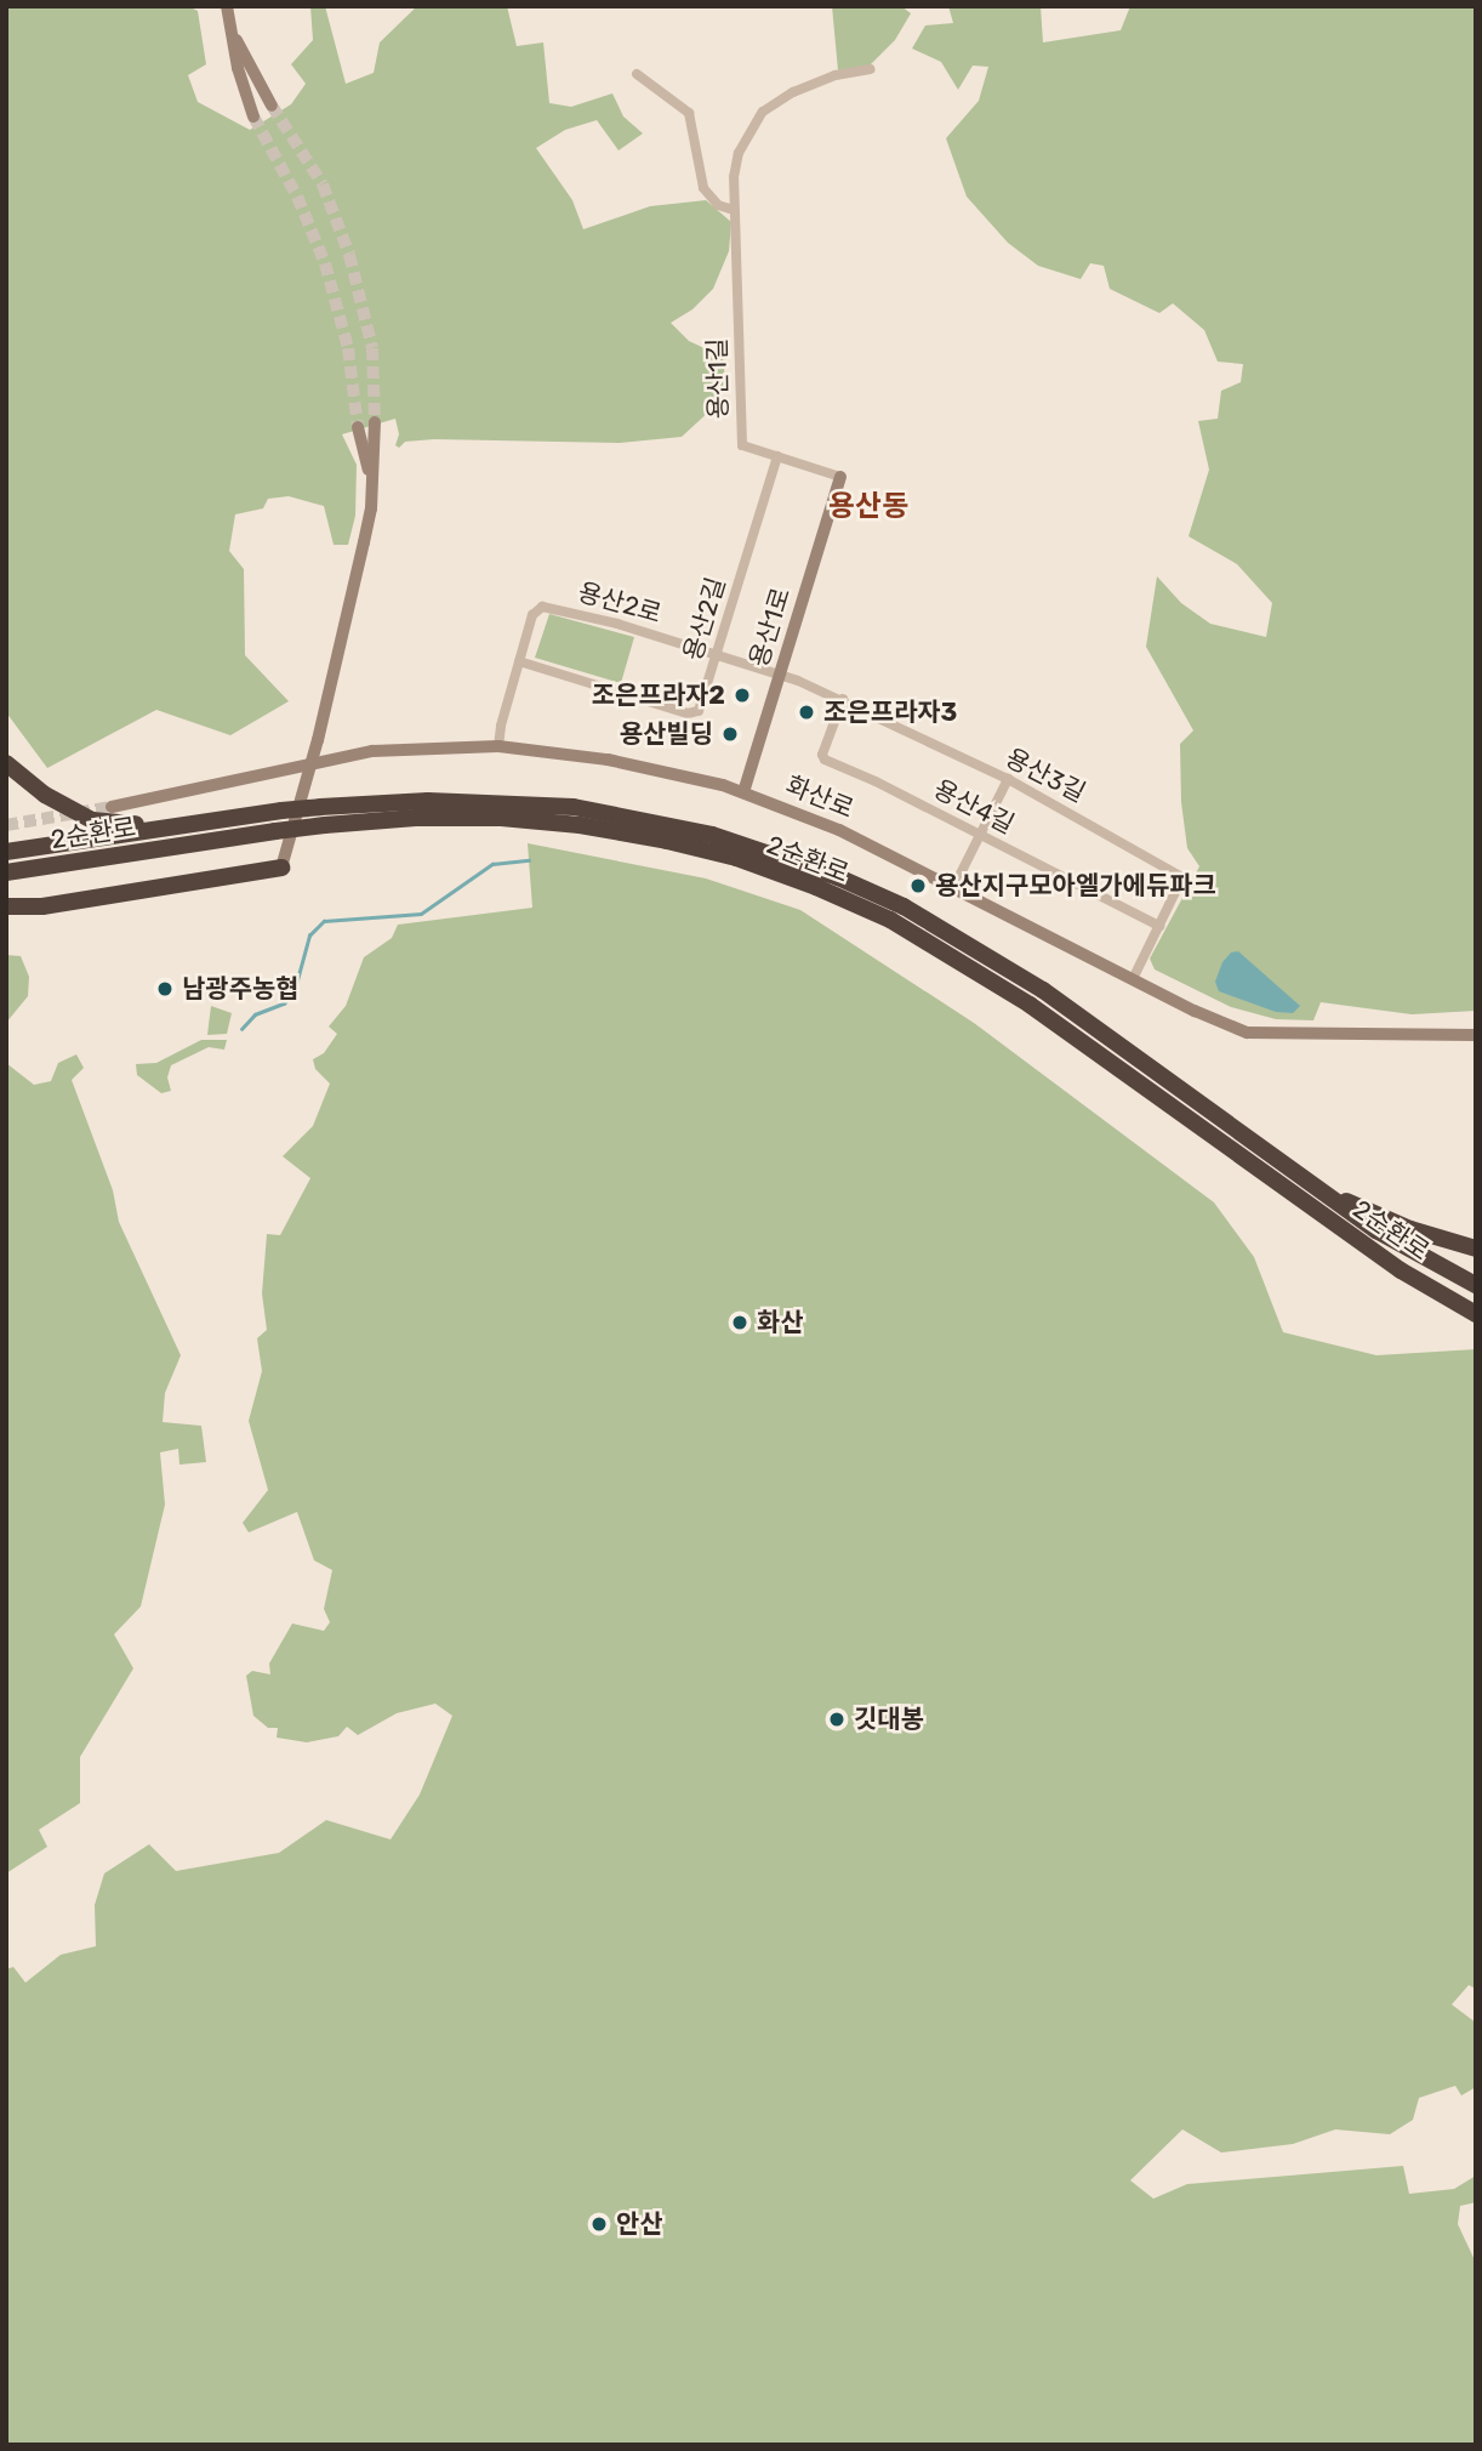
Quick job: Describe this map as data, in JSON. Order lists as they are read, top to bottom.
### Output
{
  "streets": {
    "highway": ["2순환로"],
    "main road": ["용산1로", "화산로"],
    "street": [
      "용산1길",
      "용산2로",
      "용산2길",
      "용산3길",
      "용산4길"
    ]
  },
  "crossings": [
    ["용산1길", "용산2길"],
    ["용산1길", "용산1로"],
    ["용산2로", "용산2길"],
    ["용산2로", "용산1로"],
    ["용산2로", "용산3길"],
    ["용산2로", "화산로"],
    ["용산1로", "용산3길"],
    ["용산1로", "화산로"],
    ["용산3길", "화산로"],
    ["용산3길", "용산4길"]
  ],
  "districts": ["용산동"],
  "places": [
    "조은프라자2",
    "조은프라자3",
    "용산빌딩",
    "용산지구모아엘가에듀파크",
    "남광주농협",
    "화산",
    "깃대봉",
    "안산"
  ]
}
